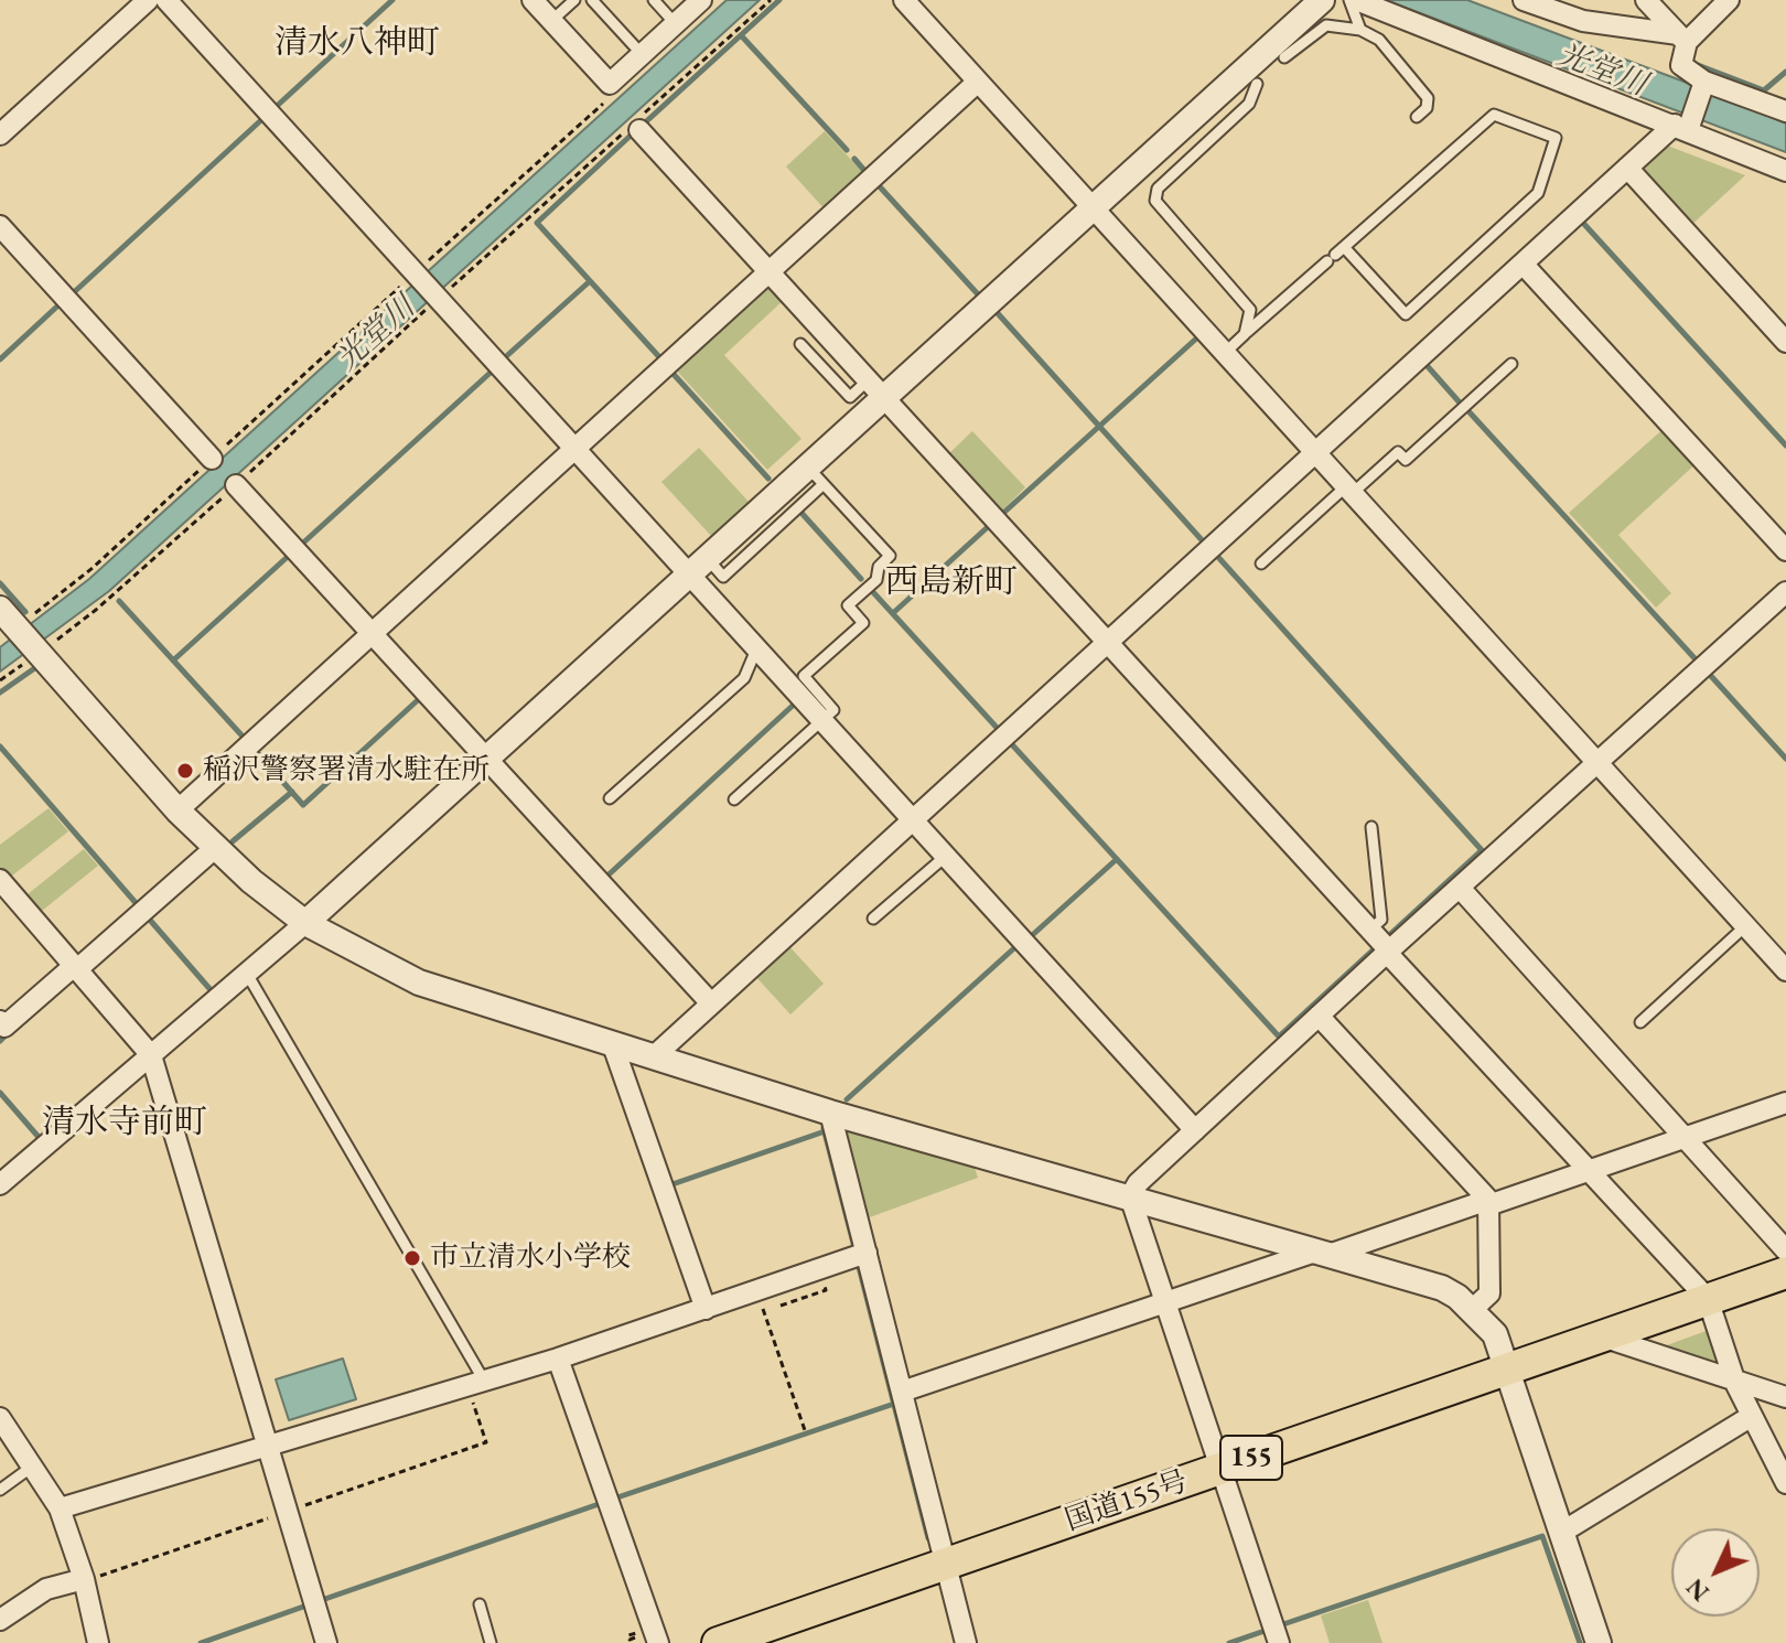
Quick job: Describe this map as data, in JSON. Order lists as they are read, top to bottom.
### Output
{
  "streets": {
    "highway": ["155", "国道155号"]
  },
  "districts": ["清水八神町", "西島新町", "清水寺前町"],
  "water": ["光堂川"],
  "places": ["稲沢警察署清水駐在所", "市立清水小学校"],
  "north": "bottom left"
}
